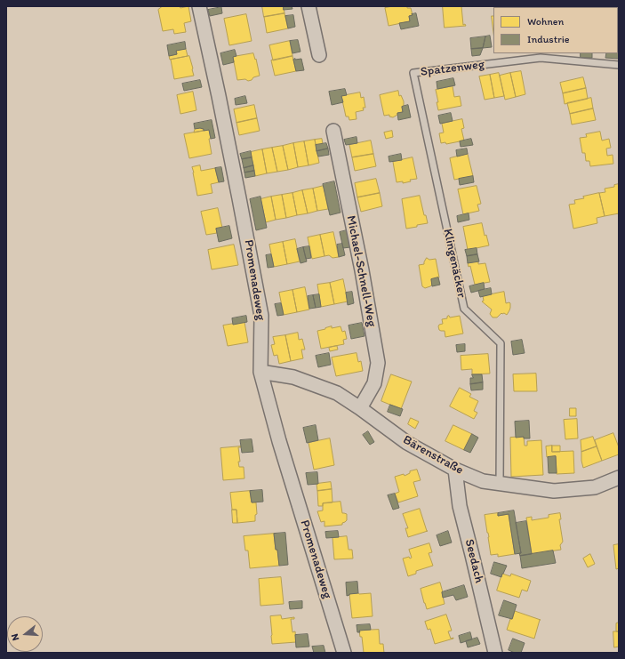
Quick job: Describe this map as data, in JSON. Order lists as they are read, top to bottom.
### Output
{
  "streets": {
    "street": [
      "Michael-Schnell-Weg",
      "Promenadeweg",
      "Bärenstraße",
      "Seedach"
    ],
    "lane": ["Spatzenweg", "Klingenäcker"]
  },
  "crossings": [
    ["Spatzenweg", "Klingenäcker"],
    ["Klingenäcker", "Bärenstraße"],
    ["Michael-Schnell-Weg", "Bärenstraße"],
    ["Promenadeweg", "Bärenstraße"],
    ["Bärenstraße", "Seedach"]
  ],
  "legend": ["Wohnen", "Industrie"],
  "north": "left"
}
